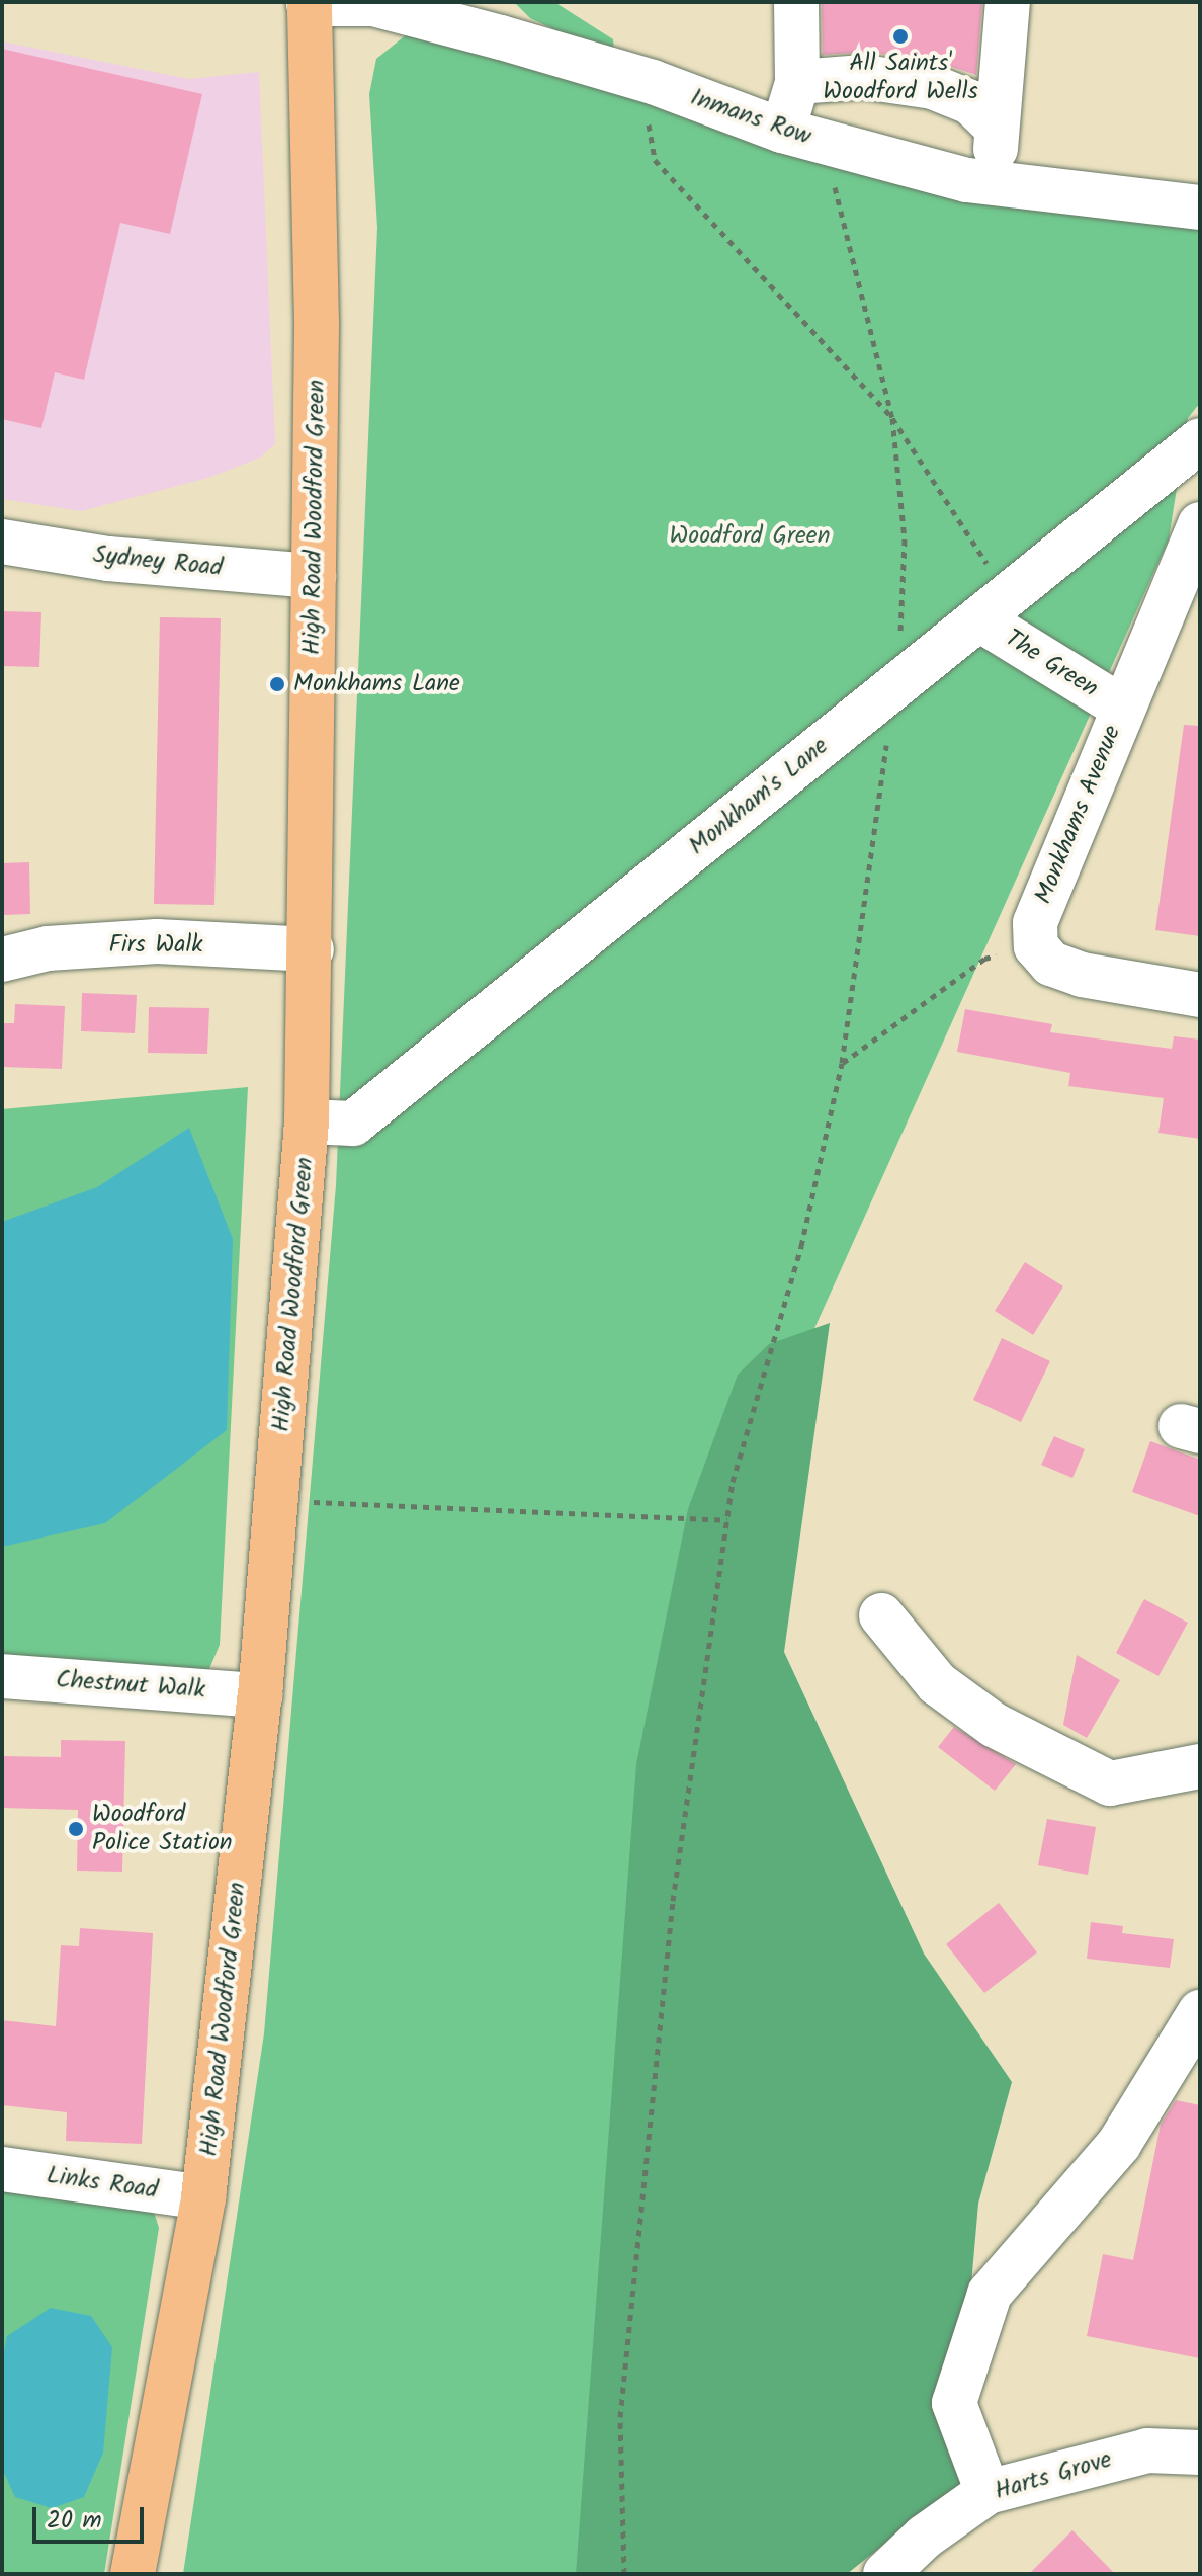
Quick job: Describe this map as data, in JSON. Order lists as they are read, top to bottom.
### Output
{
  "streets": {
    "main road": ["High Road Woodford Green"],
    "street": [
      "Inmans Row",
      "Sydney Road",
      "The Green",
      "Monkham's Lane",
      "Monkhams Avenue",
      "Firs Walk",
      "Chestnut Walk",
      "Links Road",
      "Harts Grove"
    ]
  },
  "crossings": [
    ["Inmans Row", "High Road Woodford Green"],
    ["High Road Woodford Green", "Sydney Road"],
    ["High Road Woodford Green", "Monkham's Lane"],
    ["High Road Woodford Green", "Firs Walk"],
    ["High Road Woodford Green", "Chestnut Walk"],
    ["High Road Woodford Green", "Links Road"],
    ["The Green", "Monkham's Lane"],
    ["The Green", "Monkhams Avenue"]
  ],
  "parks": ["Woodford Green"],
  "places": ["All Saints' Woodford Wells", "Monkhams Lane", "Woodford Police Station"],
  "scale_bar": "20 m"
}
